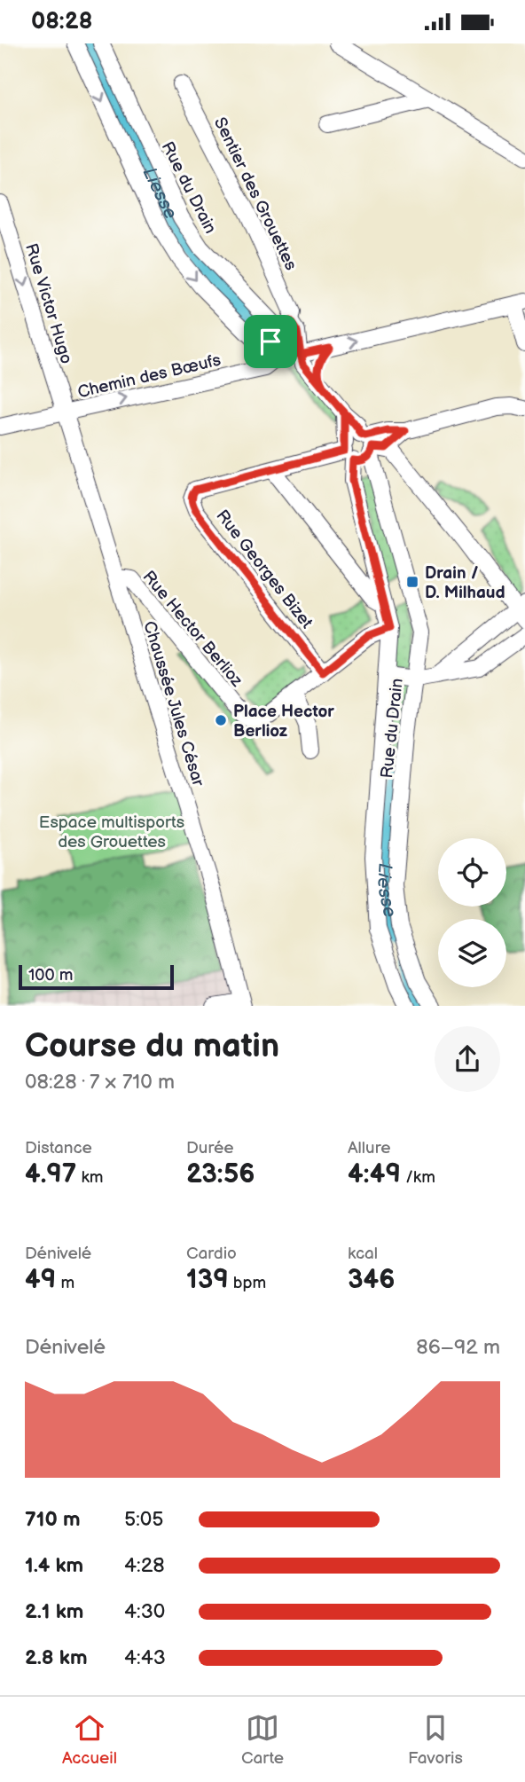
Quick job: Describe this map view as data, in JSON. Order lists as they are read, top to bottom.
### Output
{
  "streets": {
    "street": [
      "Rue du Drain",
      "Sentier des Grouettes",
      "Rue Victor Hugo",
      "Chemin des Bœufs",
      "Rue Georges Bizet",
      "Rue Hector Berlioz",
      "Chaussée Jules César"
    ]
  },
  "crossings": [
    ["Rue du Drain", "Sentier des Grouettes"],
    ["Rue du Drain", "Chemin des Bœufs"],
    ["Rue du Drain", "Rue Georges Bizet"],
    ["Rue du Drain", "Rue Hector Berlioz"],
    ["Sentier des Grouettes", "Chemin des Bœufs"],
    ["Rue Victor Hugo", "Chemin des Bœufs"],
    ["Rue Victor Hugo", "Chaussée Jules César"],
    ["Chemin des Bœufs", "Chaussée Jules César"],
    ["Rue Georges Bizet", "Rue Hector Berlioz"],
    ["Rue Hector Berlioz", "Chaussée Jules César"]
  ],
  "one_way": ["Rue Victor Hugo"],
  "water": ["Liesse"],
  "parks": ["Espace multisports des Grouettes"],
  "places": {
    "transit": ["Drain / D. Milhaud"],
    "other": ["Place Hector Berlioz"]
  },
  "scale_bar": "100 m",
  "page": {
    "status": "08:28",
    "scale": "100 m",
    "heading": ["Course du matin", "08:28 · 7 × 710 m"],
    "stats": [
      ["Distance", "4.97 km"],
      ["Durée", "23:56"],
      ["Allure", "4:49 /km"],
      ["Dénivelé", "49 m"],
      ["Cardio", "139 bpm"],
      ["kcal", "346"]
    ],
    "chart": ["Dénivelé", "86–92 m"],
    "list": [
      {
        "name": "710 m",
        "note": "5:05"
      },
      {
        "name": "1.4 km",
        "note": "4:28"
      },
      {
        "name": "2.1 km",
        "note": "4:30"
      },
      {
        "name": "2.8 km",
        "note": "4:43"
      }
    ],
    "tabs": ["Accueil", "Carte", "Favoris"]
  }
}
